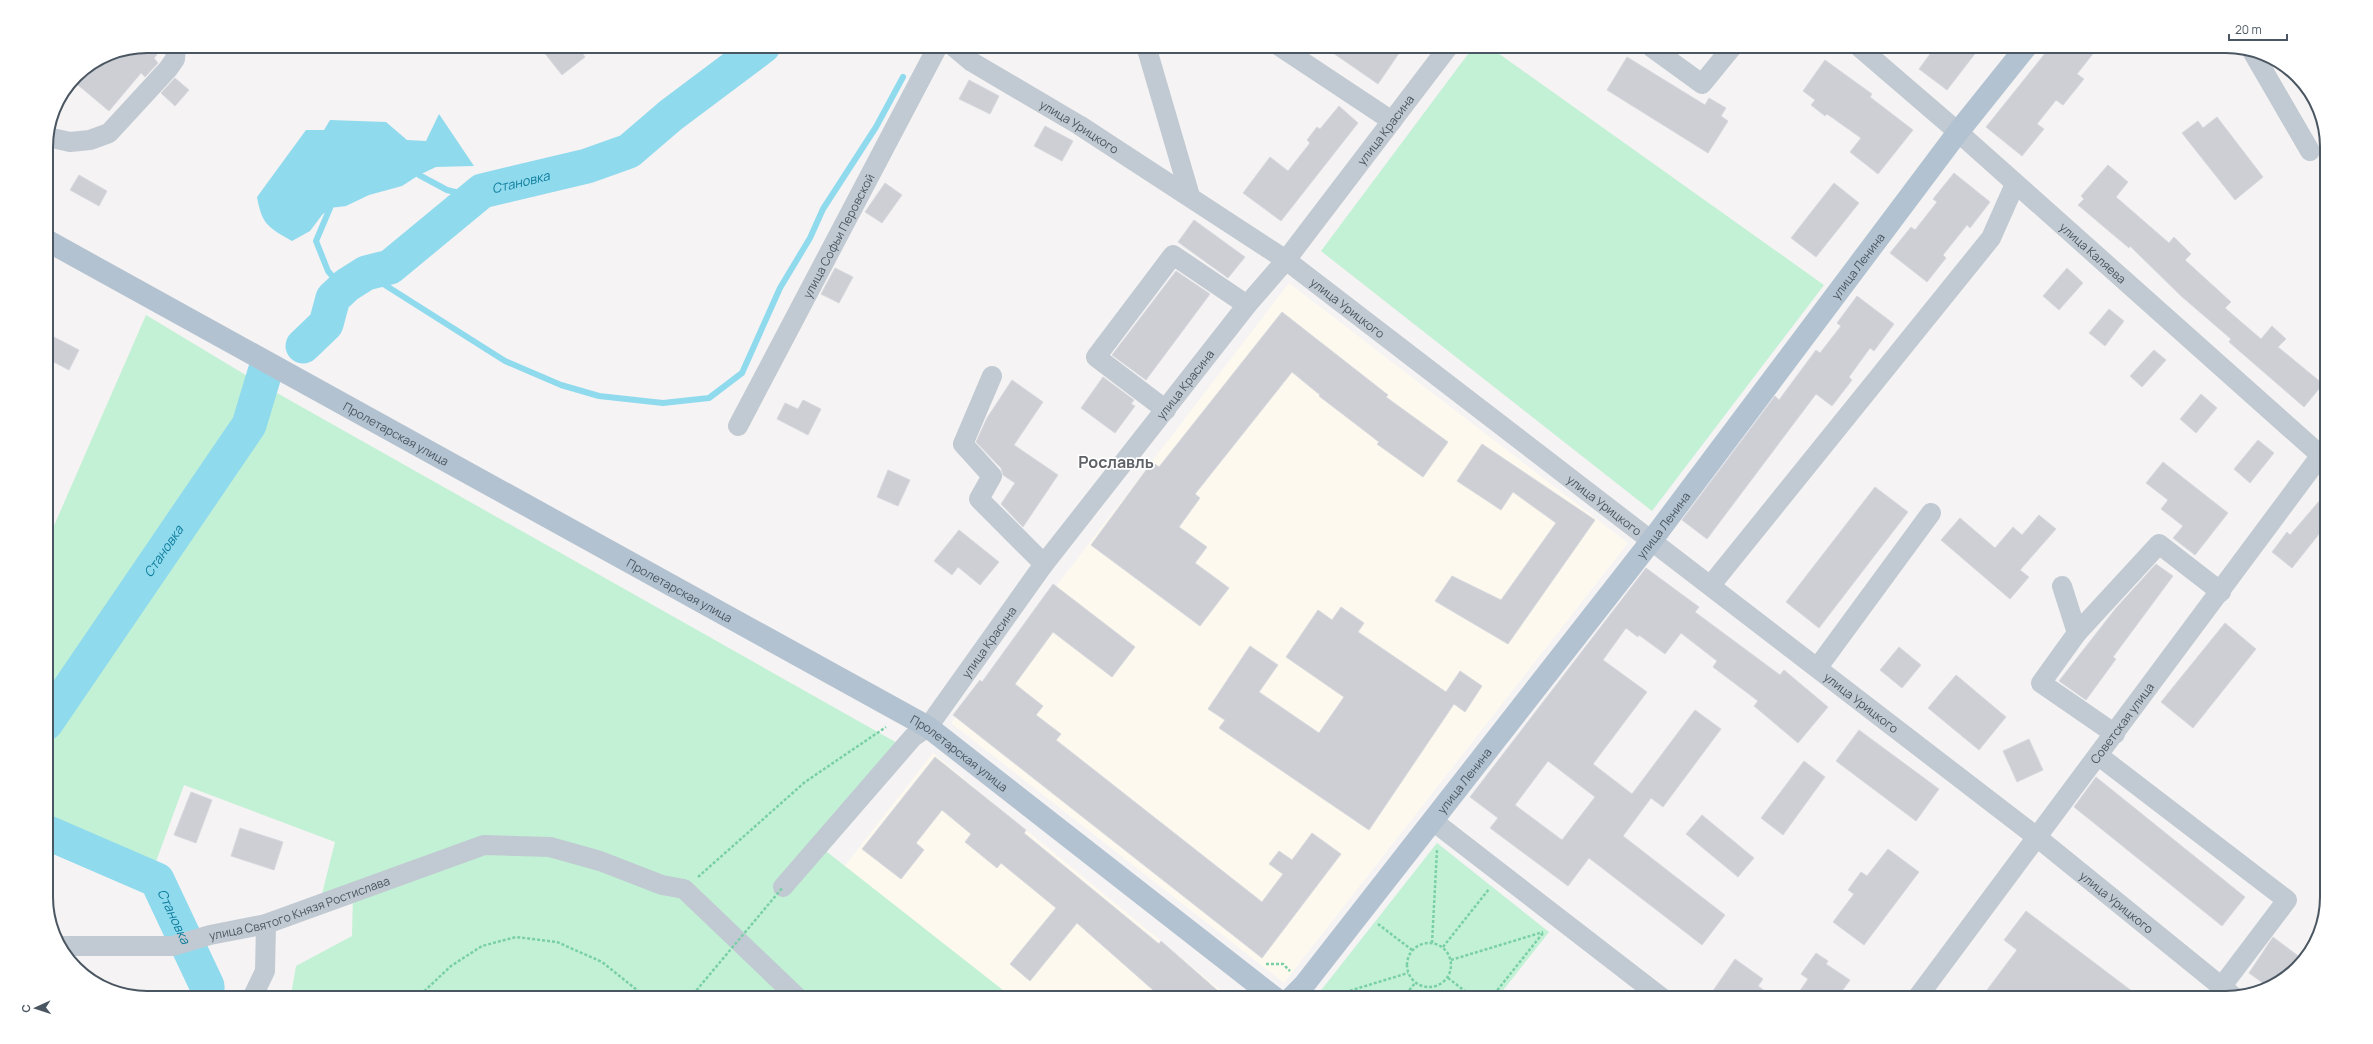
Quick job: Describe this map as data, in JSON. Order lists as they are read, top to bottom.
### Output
{
  "streets": {
    "main road": ["улица Ленина", "Пролетарская улица"],
    "street": [
      "улица Урицкого",
      "улица Красина",
      "улица Софьи Перовской",
      "улица Каляева",
      "Советская улица",
      "улица Святого Князя Ростислава"
    ]
  },
  "crossings": [
    ["улица Урицкого", "улица Красина"],
    ["улица Урицкого", "улица Ленина"],
    ["улица Урицкого", "Советская улица"],
    ["улица Красина", "Пролетарская улица"],
    ["улица Каляева", "улица Ленина"]
  ],
  "districts": ["Рославль"],
  "water": ["Становка"],
  "scale_bar": "20 m",
  "north": "left"
}
